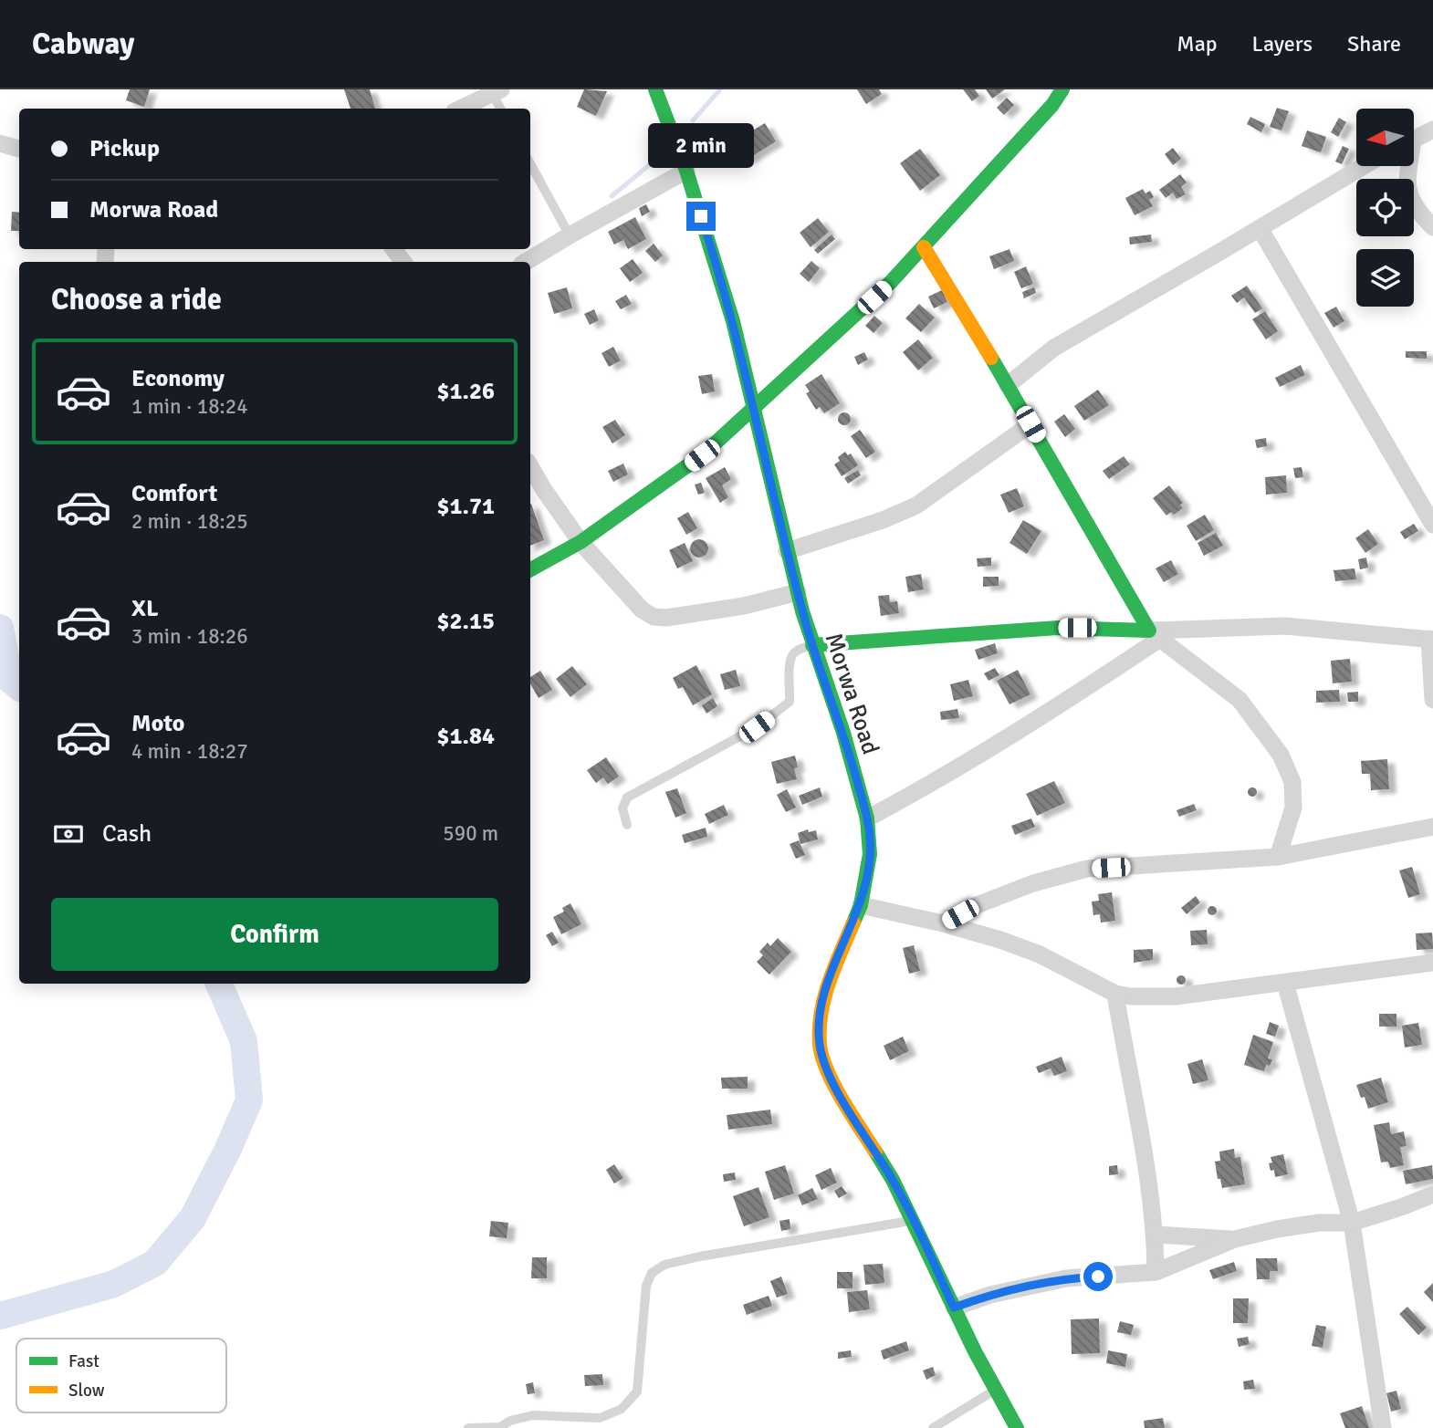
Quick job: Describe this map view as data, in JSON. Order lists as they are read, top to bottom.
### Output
{
  "streets": {
    "street": ["Morwa Road"]
  },
  "legend": ["Fast", "Slow"],
  "north": "left",
  "page": {
    "header": "Cabway",
    "nav": ["Map", "Layers", "Share"],
    "banner": ["Pickup", "Morwa Road"],
    "bubble": "2 min",
    "heading": "Choose a ride",
    "list": [
      {
        "name": "Economy",
        "note": "1 min · 18:24",
        "value": "$1.26"
      },
      {
        "name": "Comfort",
        "note": "2 min · 18:25",
        "value": "$1.71"
      },
      {
        "name": "XL",
        "note": "3 min · 18:26",
        "value": "$2.15"
      },
      {
        "name": "Moto",
        "note": "4 min · 18:27",
        "value": "$1.84"
      }
    ],
    "pay": ["Cash", "590 m"],
    "buttons": "Confirm"
  }
}
